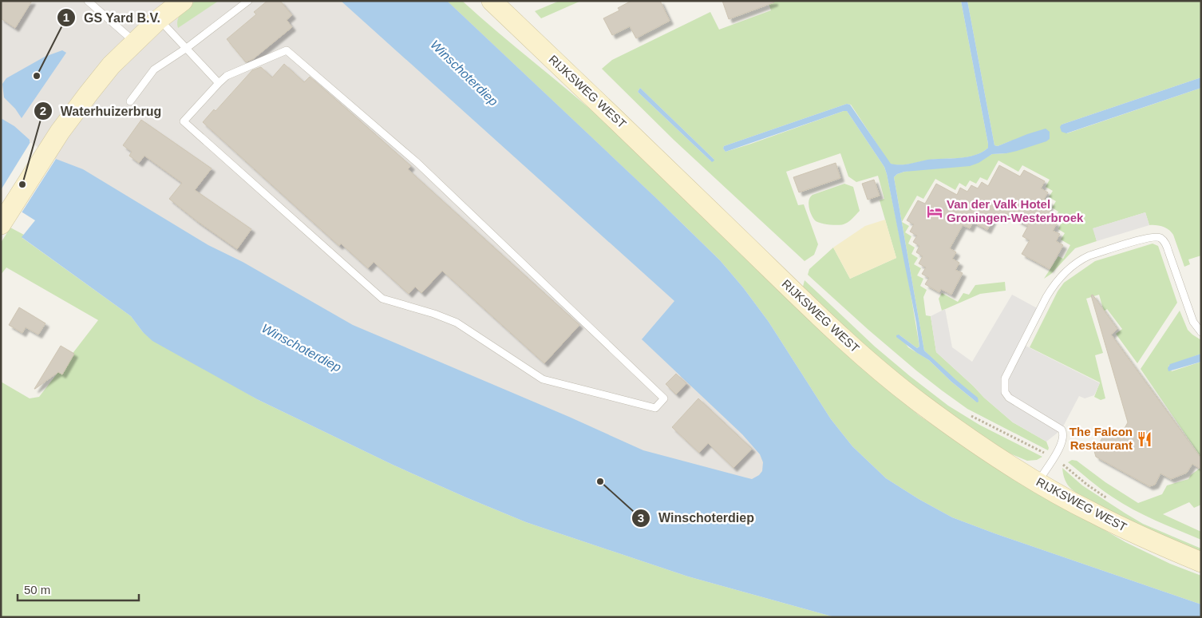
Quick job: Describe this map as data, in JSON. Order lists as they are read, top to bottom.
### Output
{
  "streets": {
    "main road": ["RIJKSWEG WEST"]
  },
  "water": ["Winschoterdiep"],
  "places": {
    "other": ["GS Yard B.V.", "Waterhuizerbrug", "Winschoterdiep"],
    "hotel": ["Van der Valk Hotel Groningen-Westerbroek"],
    "restaurant": ["The Falcon Restaurant"]
  },
  "scale_bar": "50 m"
}
